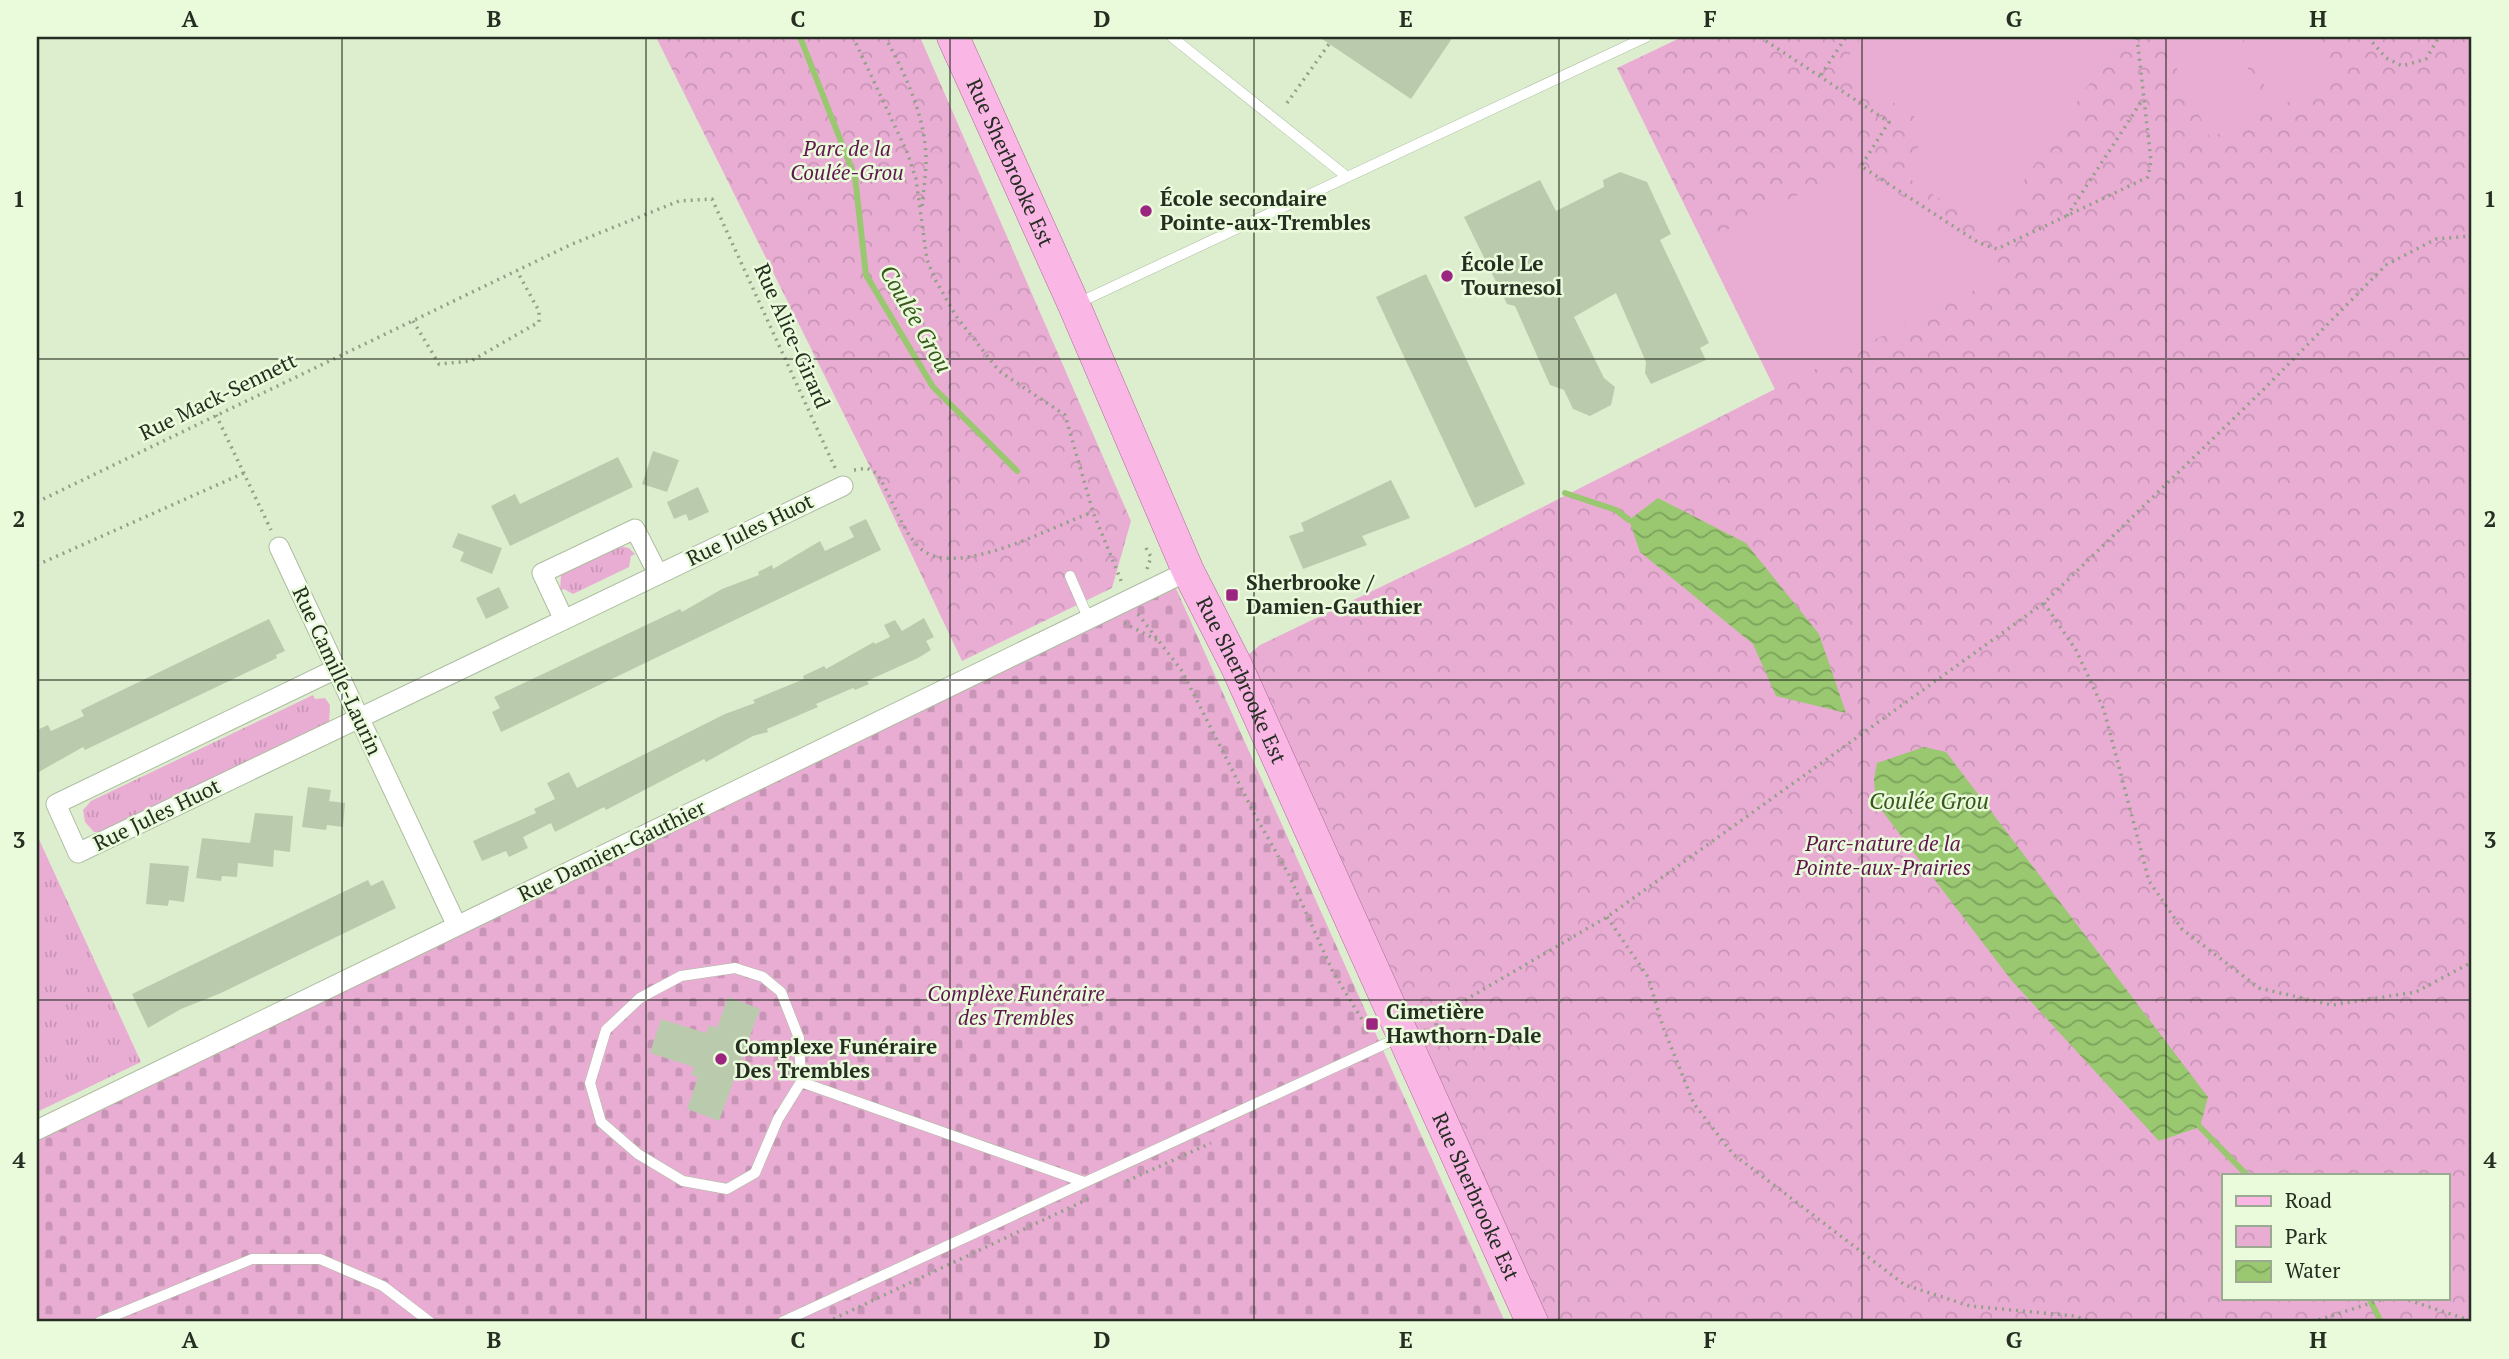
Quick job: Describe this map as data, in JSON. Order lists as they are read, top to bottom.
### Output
{
  "streets": {
    "main road": ["Rue Sherbrooke Est"],
    "street": ["Rue Jules Huot", "Rue Camille-Laurin", "Rue Damien-Gauthier"],
    "path": ["Rue Alice-Girard", "Rue Mack-Sennett"]
  },
  "crossings": [
    ["Rue Sherbrooke Est", "Rue Damien-Gauthier"],
    ["Rue Alice-Girard", "Rue Mack-Sennett"],
    ["Rue Alice-Girard", "Rue Jules Huot"],
    ["Rue Jules Huot", "Rue Camille-Laurin"],
    ["Rue Camille-Laurin", "Rue Damien-Gauthier"]
  ],
  "water": ["Coulée Grou"],
  "parks": ["Parc de la Coulée-Grou", "Parc-nature de la Pointe-aux-Prairies", "Complèxe Funéraire des Trembles"],
  "places": {
    "other": ["École secondaire Pointe-aux-Trembles", "École Le Tournesol", "Complexe Funéraire Des Trembles"],
    "transit": ["Sherbrooke / Damien-Gauthier", "Cimetière Hawthorn-Dale"]
  },
  "legend": ["Road", "Park", "Water"],
  "grid": {
    "columns": [
      "A",
      "B",
      "C",
      "D",
      "E",
      "F",
      "G",
      "H"
    ],
    "rows": [
      "1",
      "2",
      "3",
      "4"
    ]
  }
}
